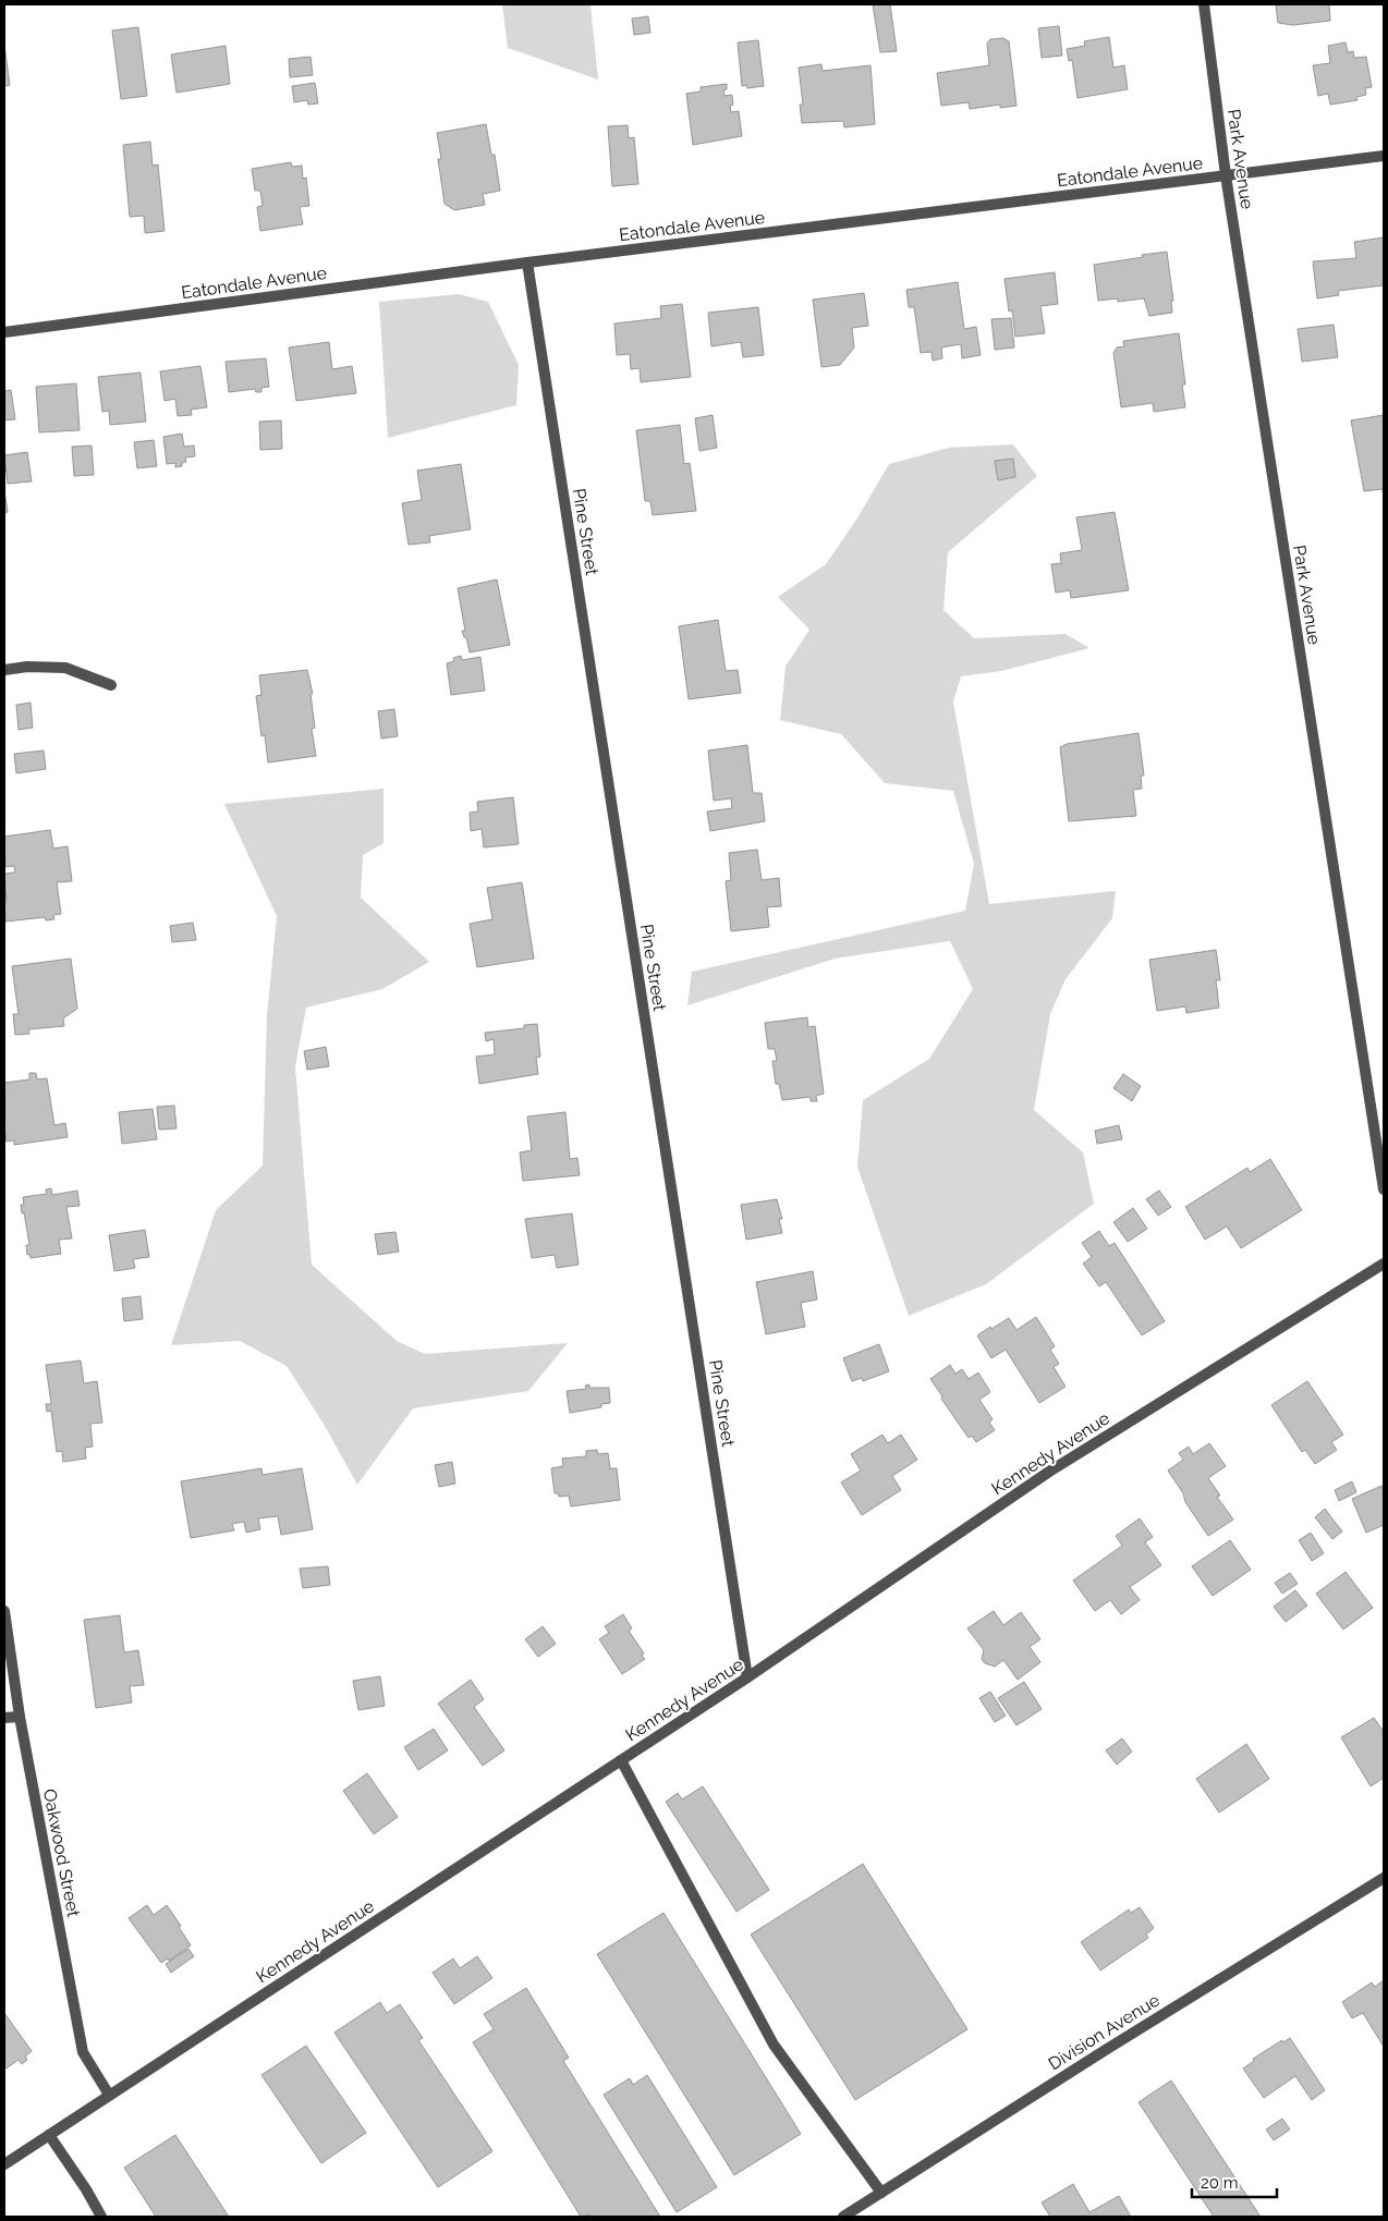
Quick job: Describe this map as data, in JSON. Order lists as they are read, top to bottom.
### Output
{
  "streets": {
    "street": [
      "Park Avenue",
      "Eatondale Avenue",
      "Pine Street",
      "Kennedy Avenue",
      "Oakwood Street",
      "Division Avenue"
    ]
  },
  "crossings": [
    ["Park Avenue", "Eatondale Avenue"],
    ["Eatondale Avenue", "Pine Street"],
    ["Pine Street", "Kennedy Avenue"],
    ["Kennedy Avenue", "Oakwood Street"]
  ],
  "scale_bar": "20 m"
}
